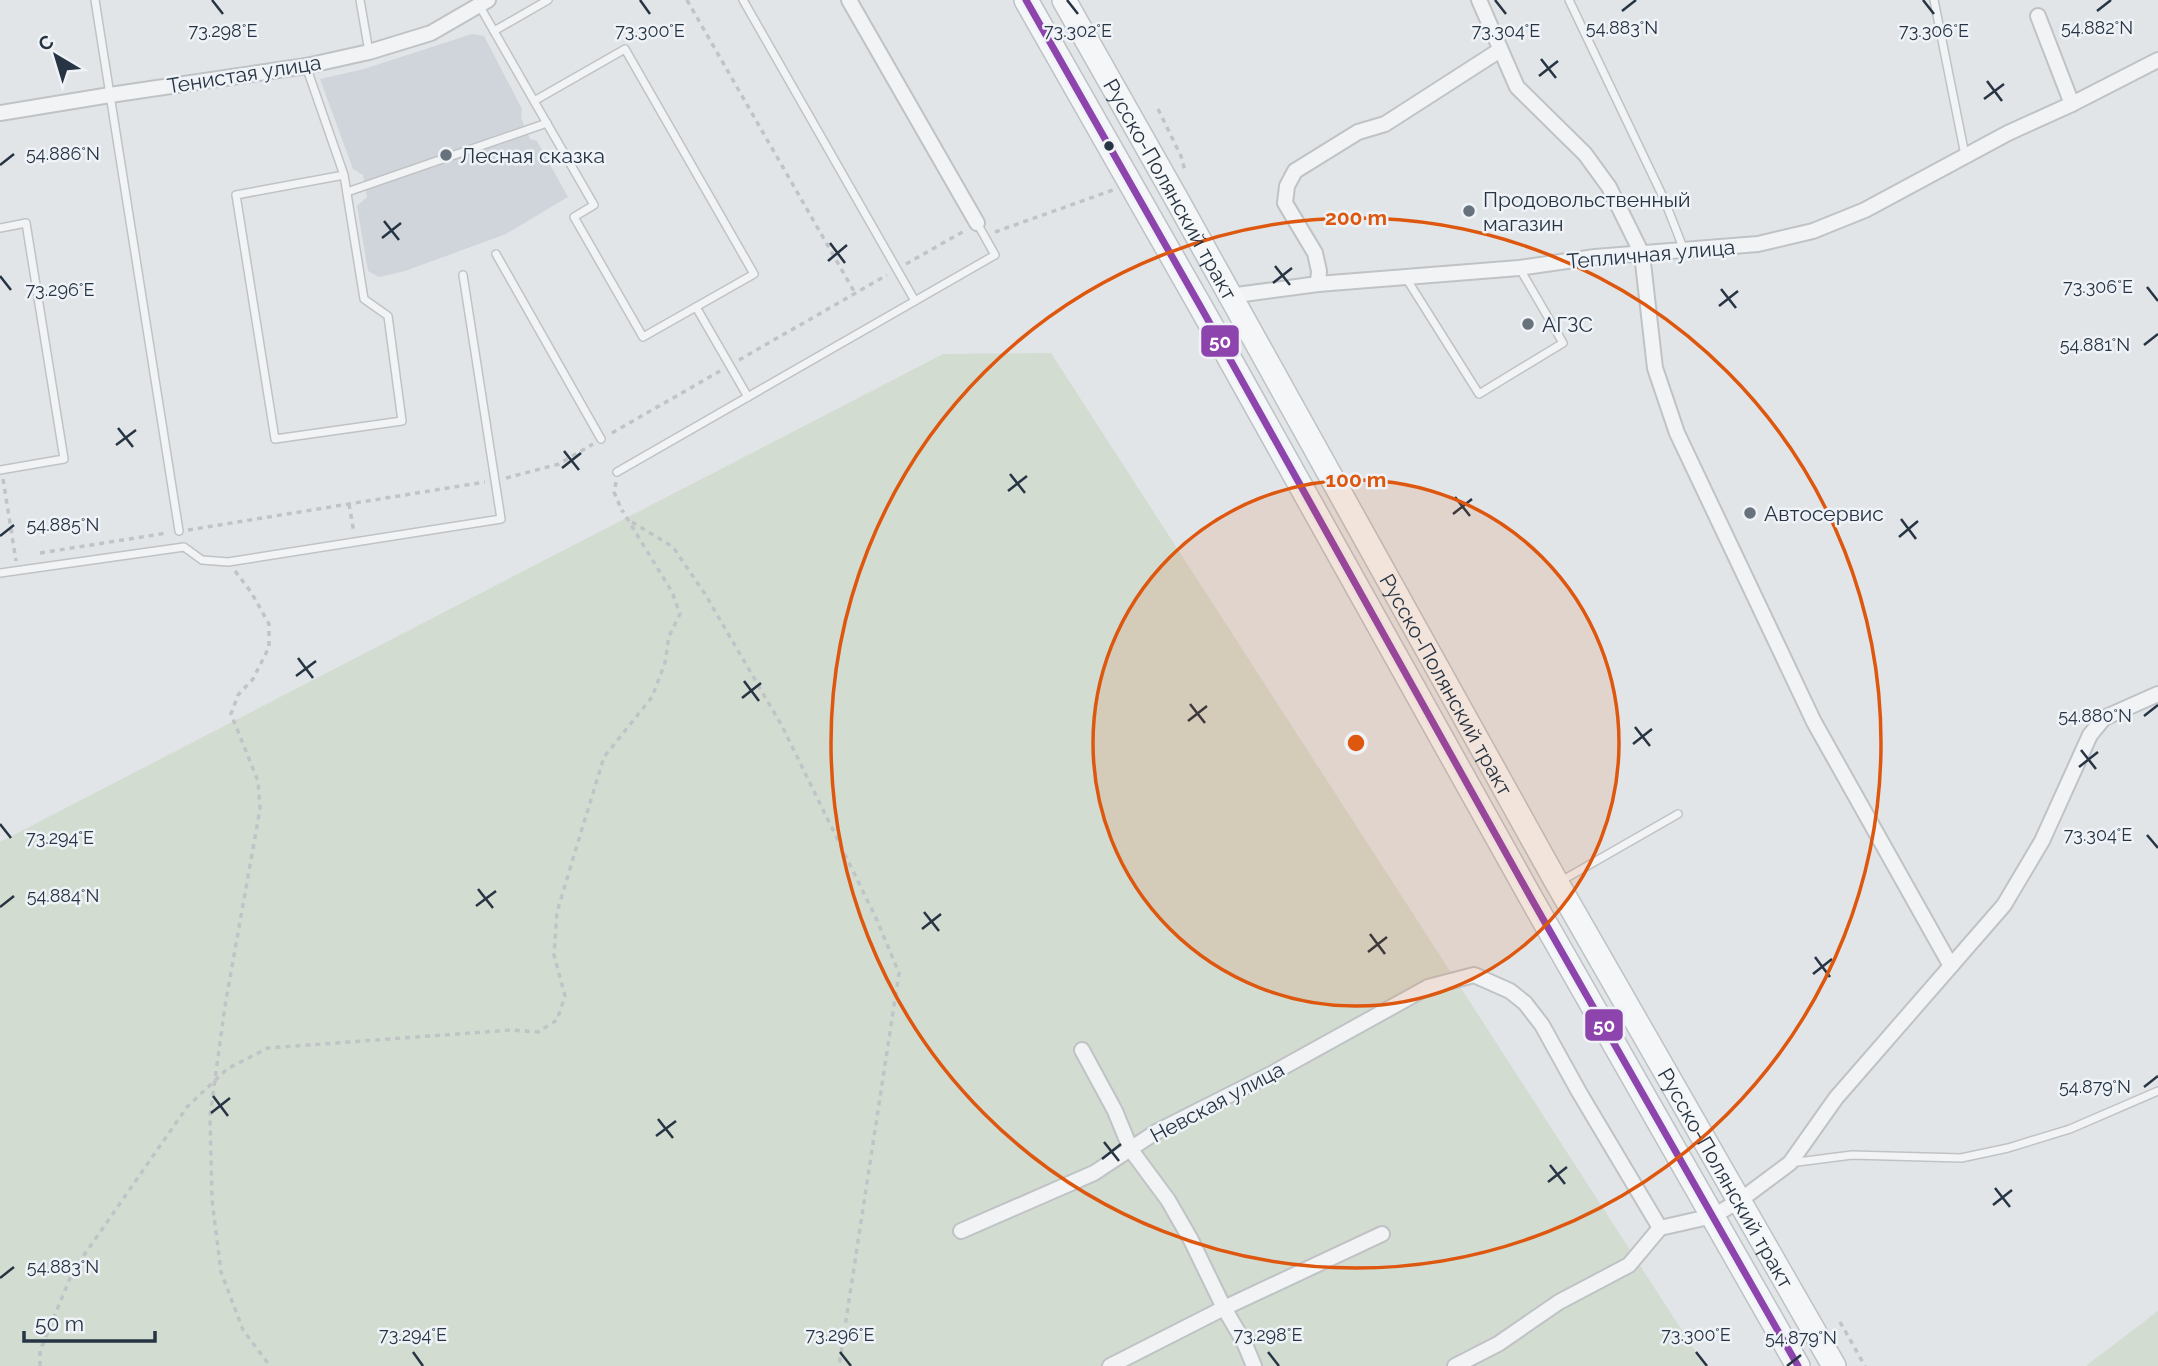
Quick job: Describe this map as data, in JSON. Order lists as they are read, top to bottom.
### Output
{
  "streets": {
    "main road": ["Русско-Полянский тракт"],
    "street": ["Тенистая улица", "Тепличная улица", "Невская улица"]
  },
  "crossings": [
    ["Русско-Полянский тракт", "Тепличная улица"]
  ],
  "places": [
    "Лесная сказка",
    "Продовольственный магазин",
    "АГЗС",
    "Автосервис"
  ],
  "lines": ["transit line 50"],
  "scale_bar": "50 m",
  "north": "top left",
  "coordinates": [
    "54.883°N",
    "54.882°N",
    "73.298°E",
    "73.300°E",
    "73.302°E",
    "73.304°E",
    "73.306°E",
    "54.886°N",
    "73.296°E",
    "54.881°N",
    "54.885°N",
    "54.880°N",
    "73.294°E",
    "54.884°N",
    "54.879°N"
  ],
  "rings": ["200 m", "100 m"]
}
